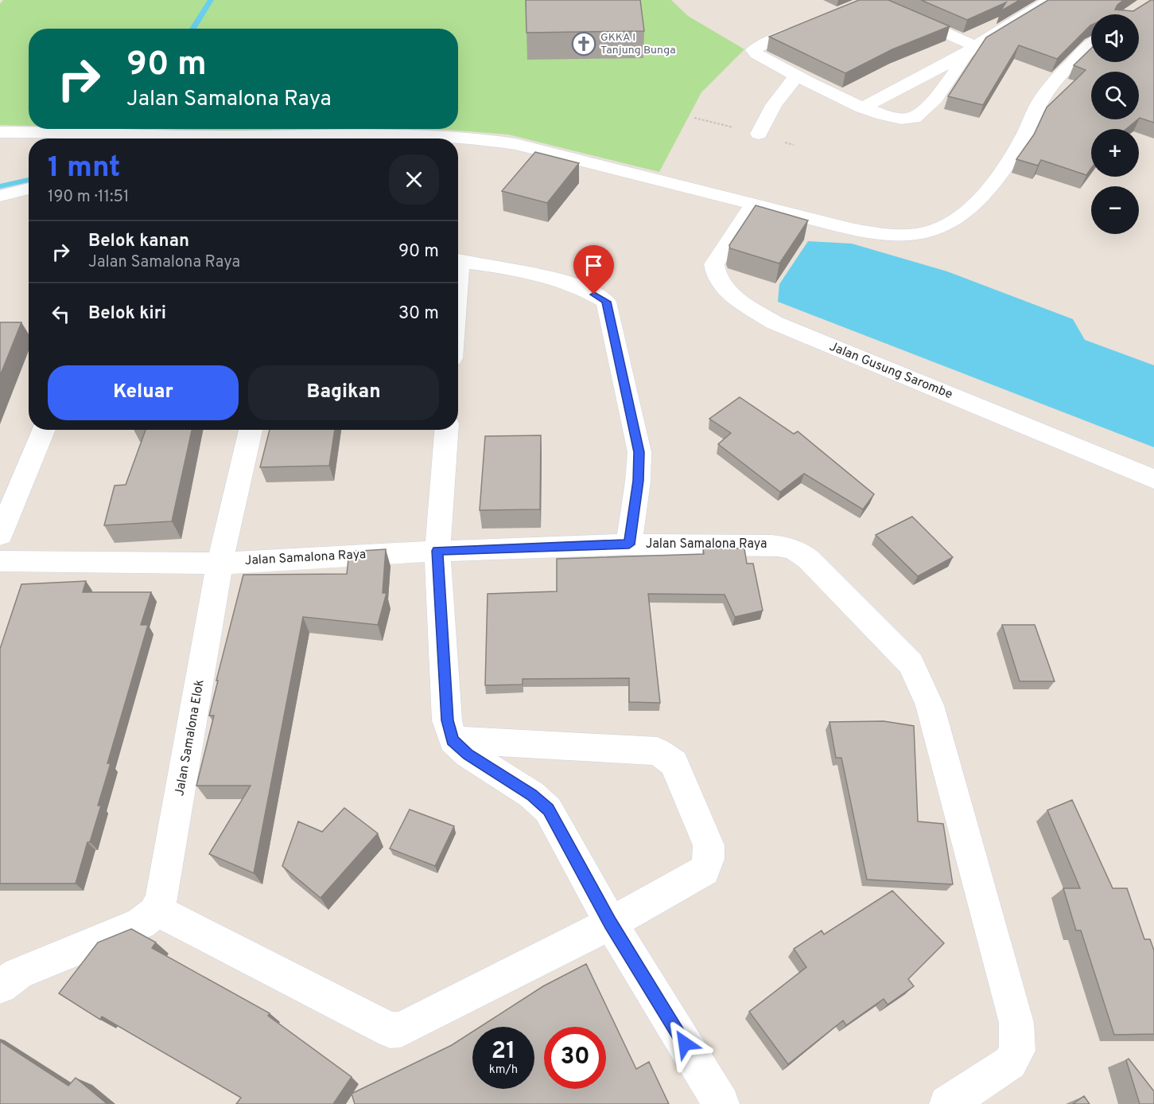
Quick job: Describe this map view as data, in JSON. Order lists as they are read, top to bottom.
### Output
{
  "streets": {
    "street": ["Jalan Gusung Sarombe", "Jalan Samalona Raya", "Jalan Samalona Elok"]
  },
  "crossings": [
    ["Jalan Samalona Raya", "Jalan Samalona Elok"]
  ],
  "places": {
    "church": ["GKKA I Tanjung Bunga"]
  },
  "page": {
    "map_buttons": ["+", "−"],
    "turn": ["90 m", "Jalan Samalona Raya"],
    "heading": ["1 mnt", "190 m · 11:51"],
    "list": [
      {
        "name": "Belok kanan",
        "note": "Jalan Samalona Raya",
        "value": "90 m"
      },
      {
        "name": "Belok kiri",
        "value": "30 m"
      }
    ],
    "buttons": ["Keluar", "Bagikan"],
    "speed": "21 km/h",
    "limit": "30"
  }
}
